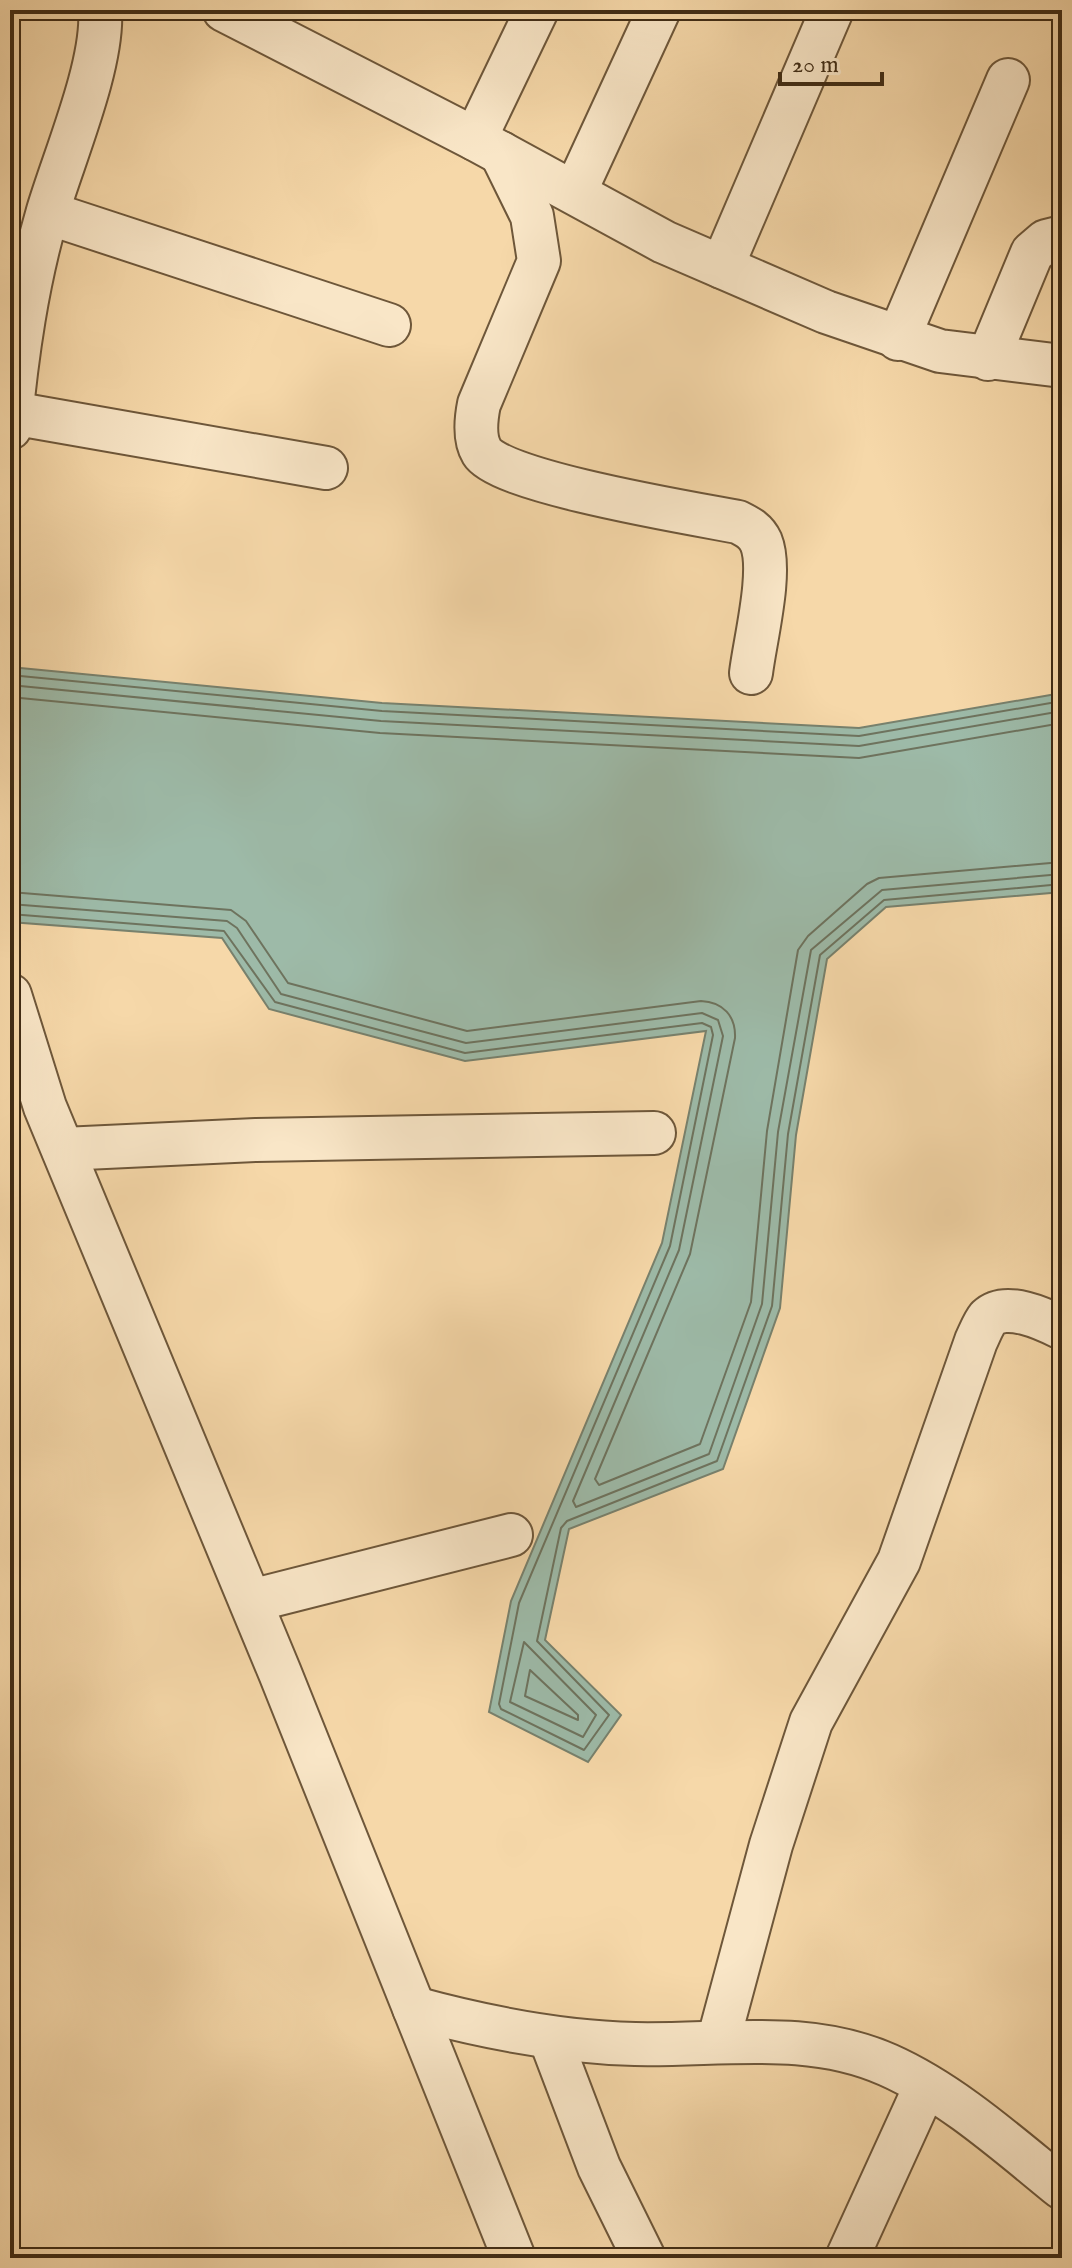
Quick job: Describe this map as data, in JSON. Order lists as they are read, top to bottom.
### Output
{
  "scale_bar": "20 m"
}
